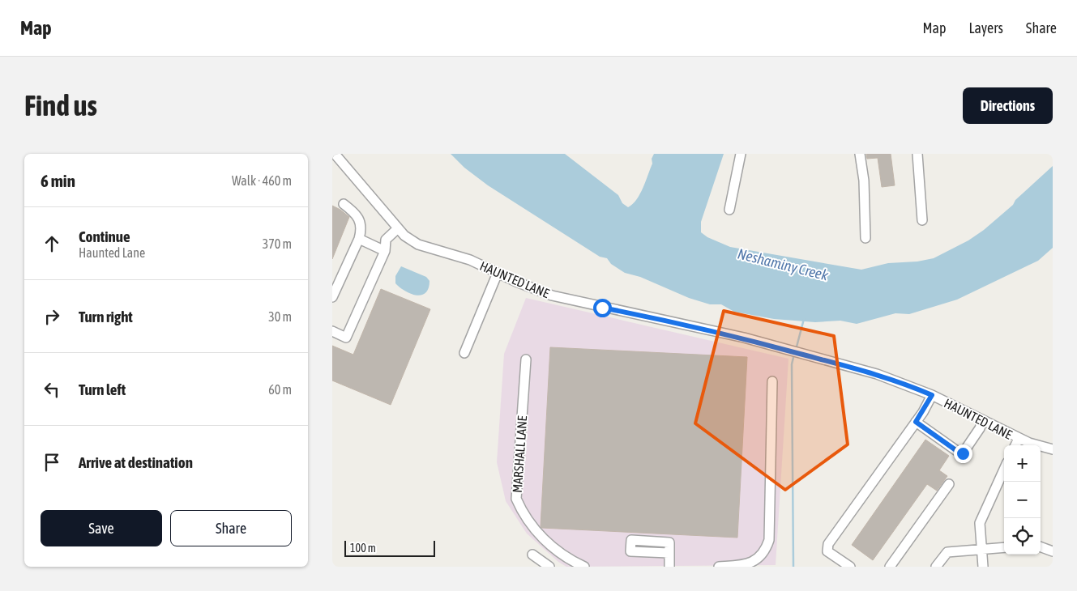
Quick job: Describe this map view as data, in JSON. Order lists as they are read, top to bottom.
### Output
{
  "streets": {
    "street": ["HAUNTED LANE", "MARSHALL LANE"]
  },
  "water": ["Neshaminy Creek"],
  "scale_bar": "100 m",
  "page": {
    "header": "Map",
    "nav": ["Map", "Layers", "Share"],
    "buttons": [
      "Directions",
      ["Save", "Share"]
    ],
    "title": "Find us",
    "heading": ["6 min", "Walk · 460 m"],
    "list": [
      ["Continue", "Haunted Lane", "370 m"],
      ["Turn right", "30 m"],
      ["Turn left", "60 m"],
      "Arrive at destination"
    ],
    "map_buttons": ["+", "−"],
    "scale": "100 m"
  }
}
